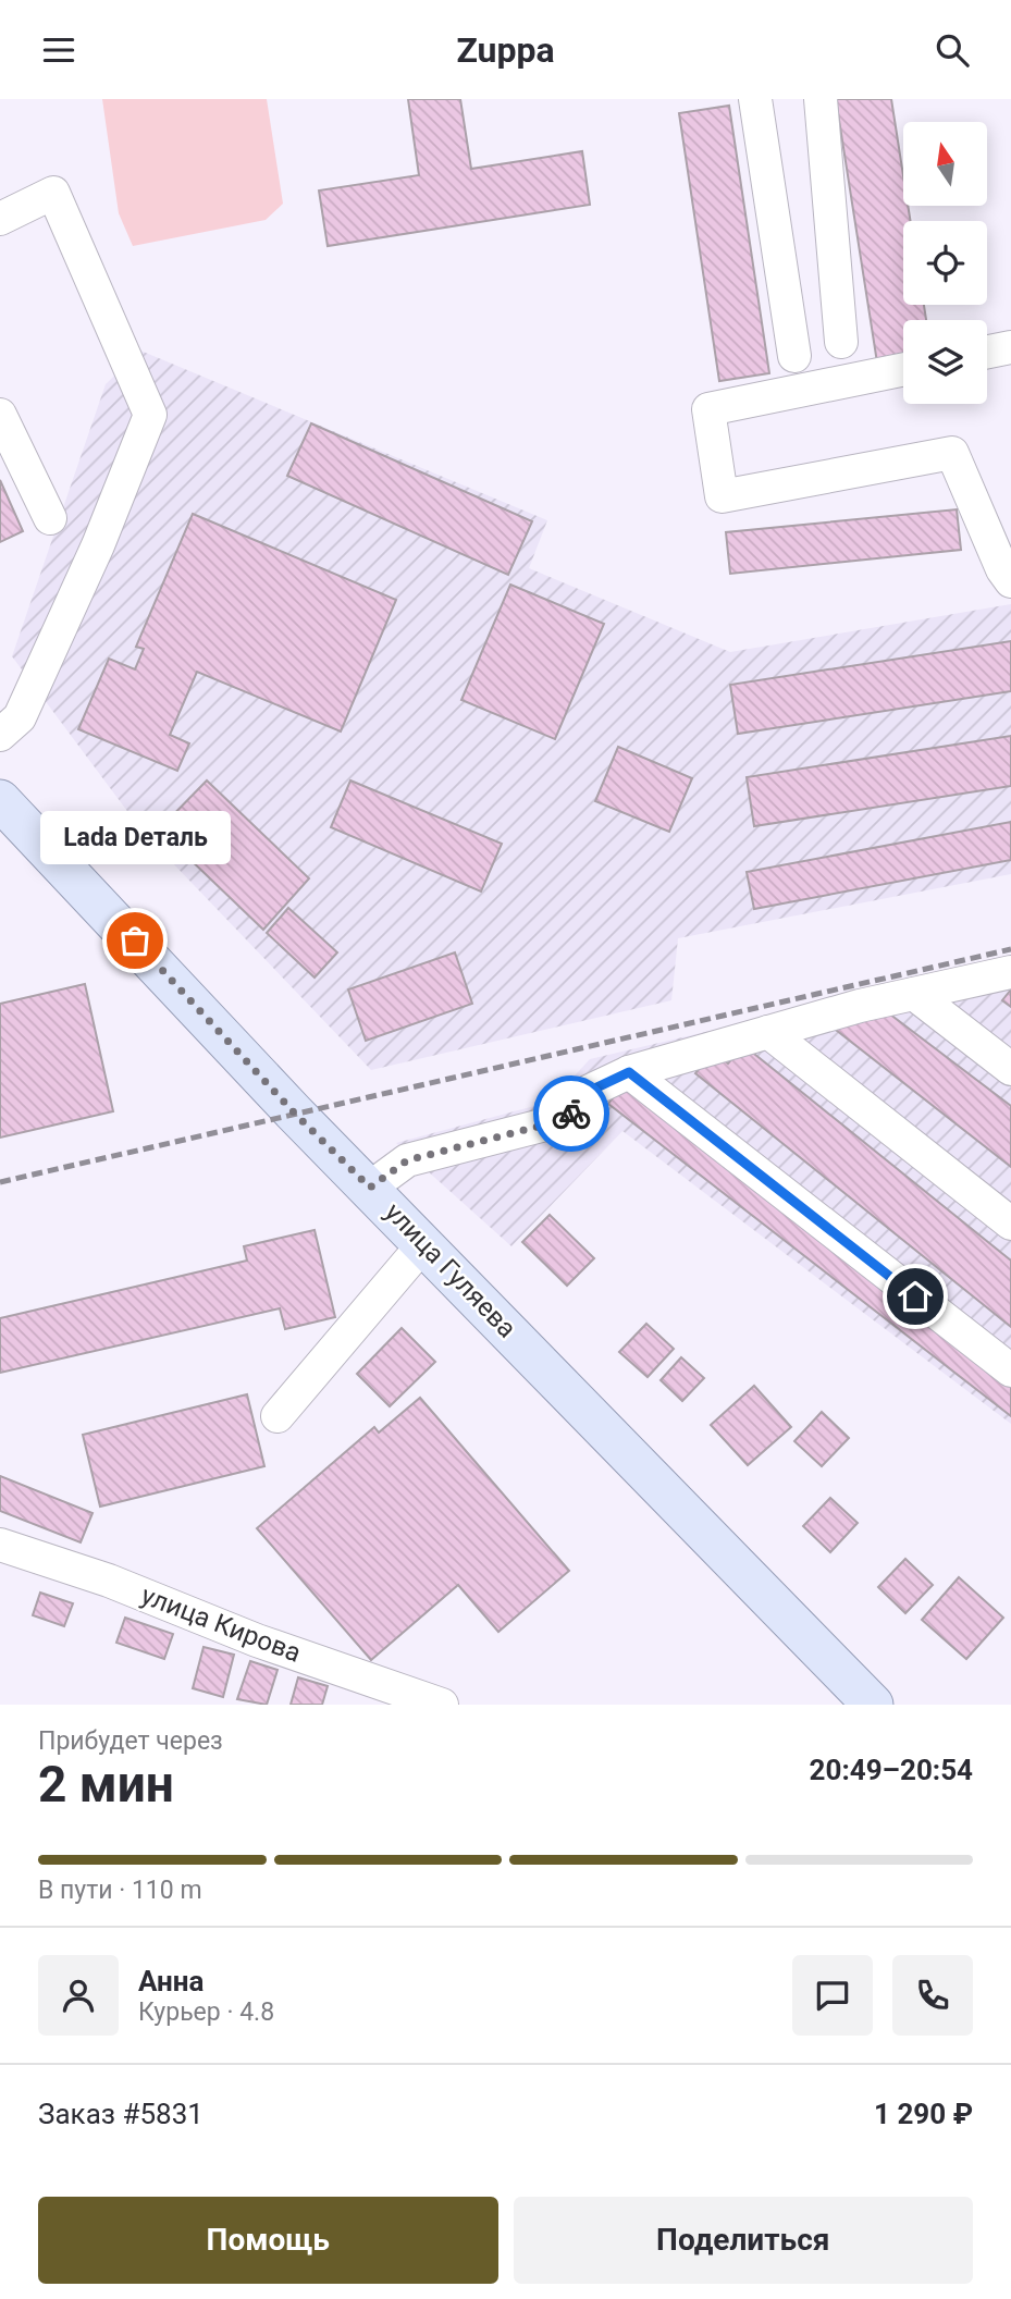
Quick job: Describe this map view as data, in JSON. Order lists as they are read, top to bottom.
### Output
{
  "streets": {
    "main road": ["улица Гуляева"],
    "street": ["улица Кирова"]
  },
  "places": ["Lada Dеталь"],
  "north": "top",
  "page": {
    "header": "Zuppa",
    "bubble": "Lada Dеталь",
    "heading": ["2 мин", "Прибудет через", "20:49–20:54"],
    "panel": [
      "Анна",
      "Курьер · 4.8",
      "Заказ #5831",
      "1 290 ₽"
    ],
    "bar": "В пути · 110 m",
    "buttons": ["Помощь", "Поделиться"]
  }
}
